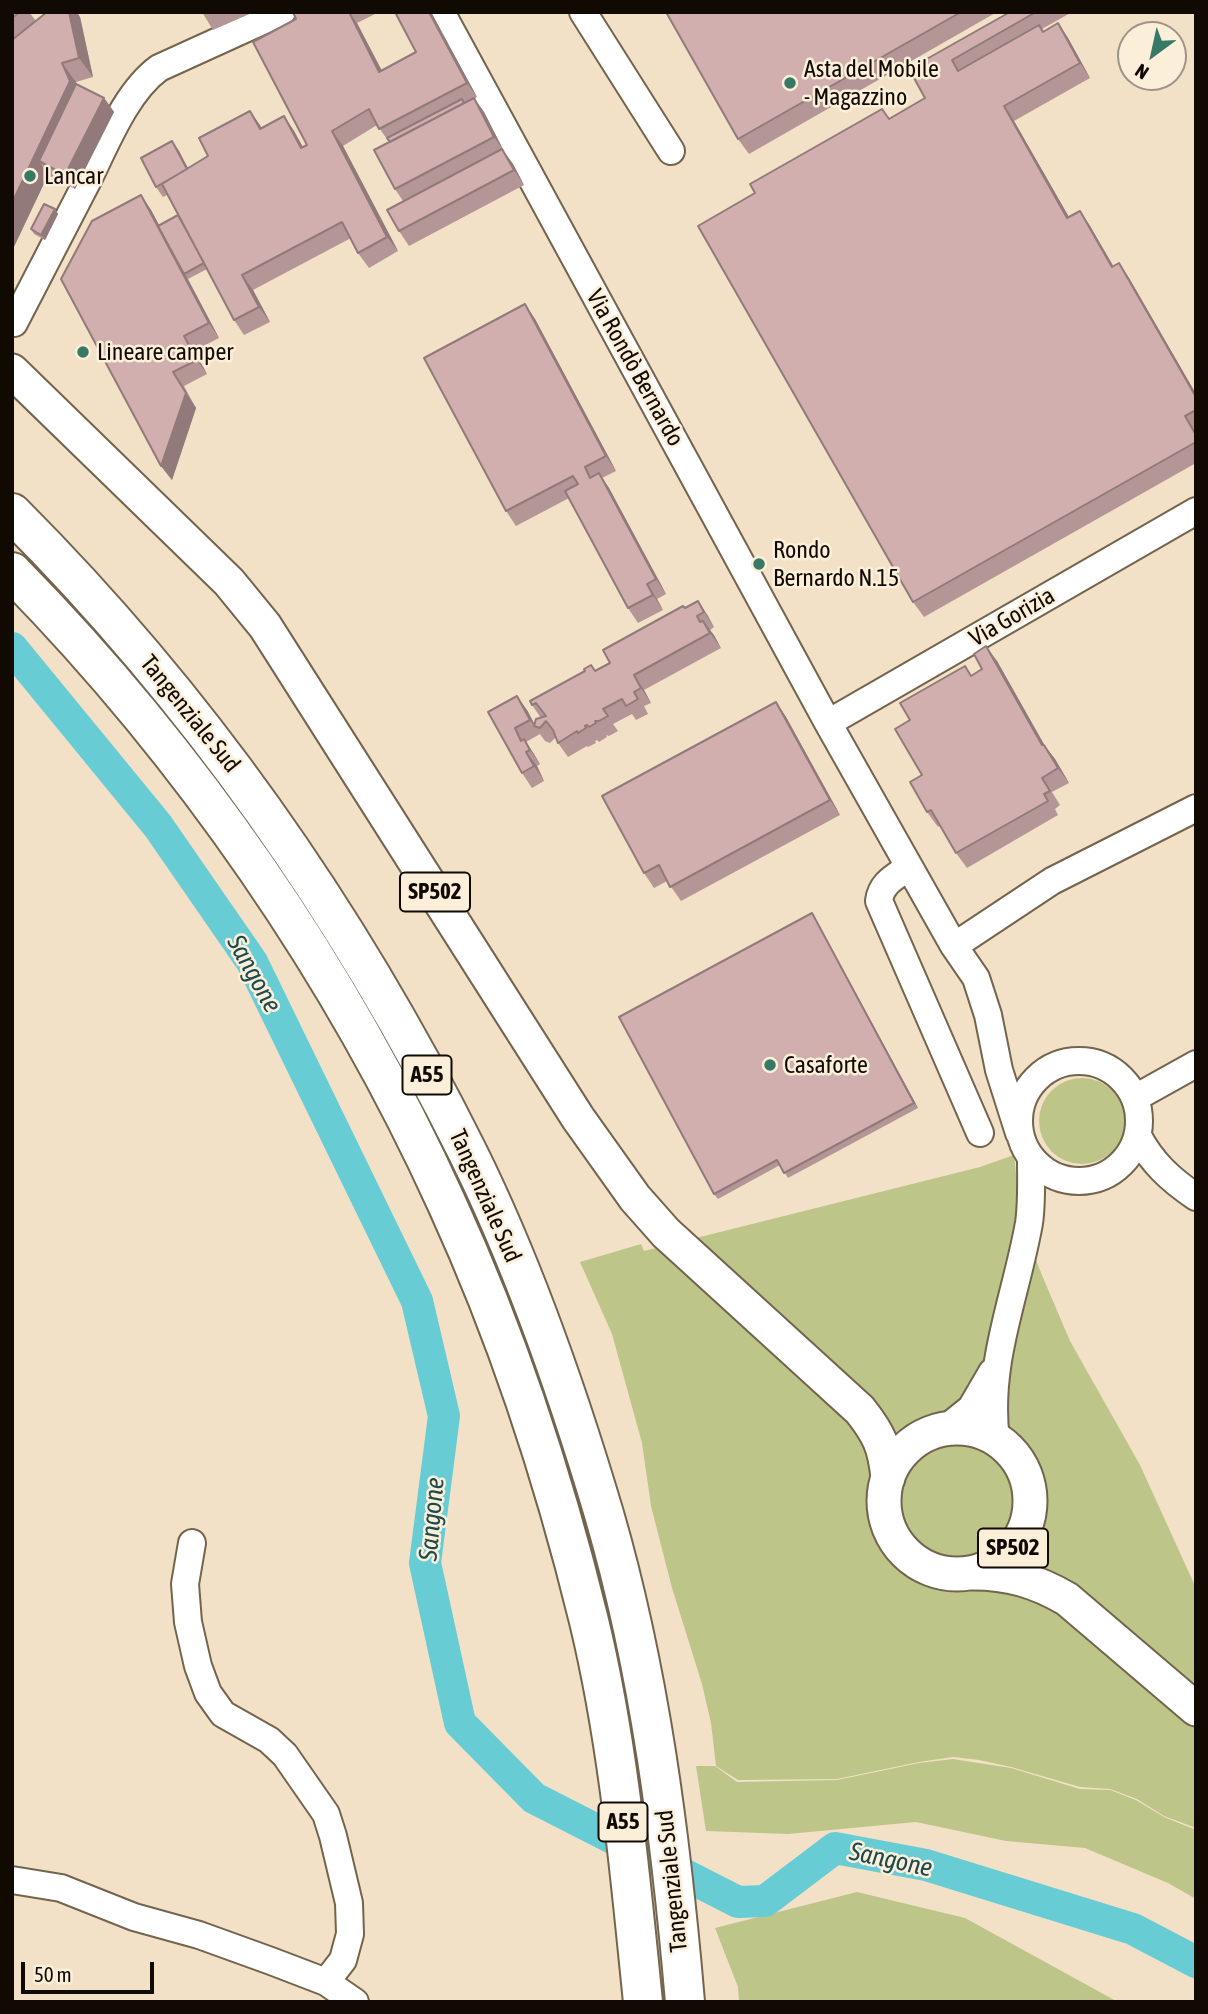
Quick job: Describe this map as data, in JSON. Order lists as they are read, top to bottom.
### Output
{
  "streets": {
    "highway": ["Tangenziale Sud", "A55"],
    "main road": ["SP502"],
    "street": ["Via Rondò Bernardo", "Via Gorizia"]
  },
  "crossings": [
    ["Via Rondò Bernardo", "Via Gorizia"]
  ],
  "water": ["Sangone"],
  "places": [
    "Asta del Mobile - Magazzino",
    "Lancar",
    "Lineare camper",
    "Rondo Bernardo N.15",
    "Casaforte"
  ],
  "scale_bar": "50 m",
  "north": "bottom left"
}
